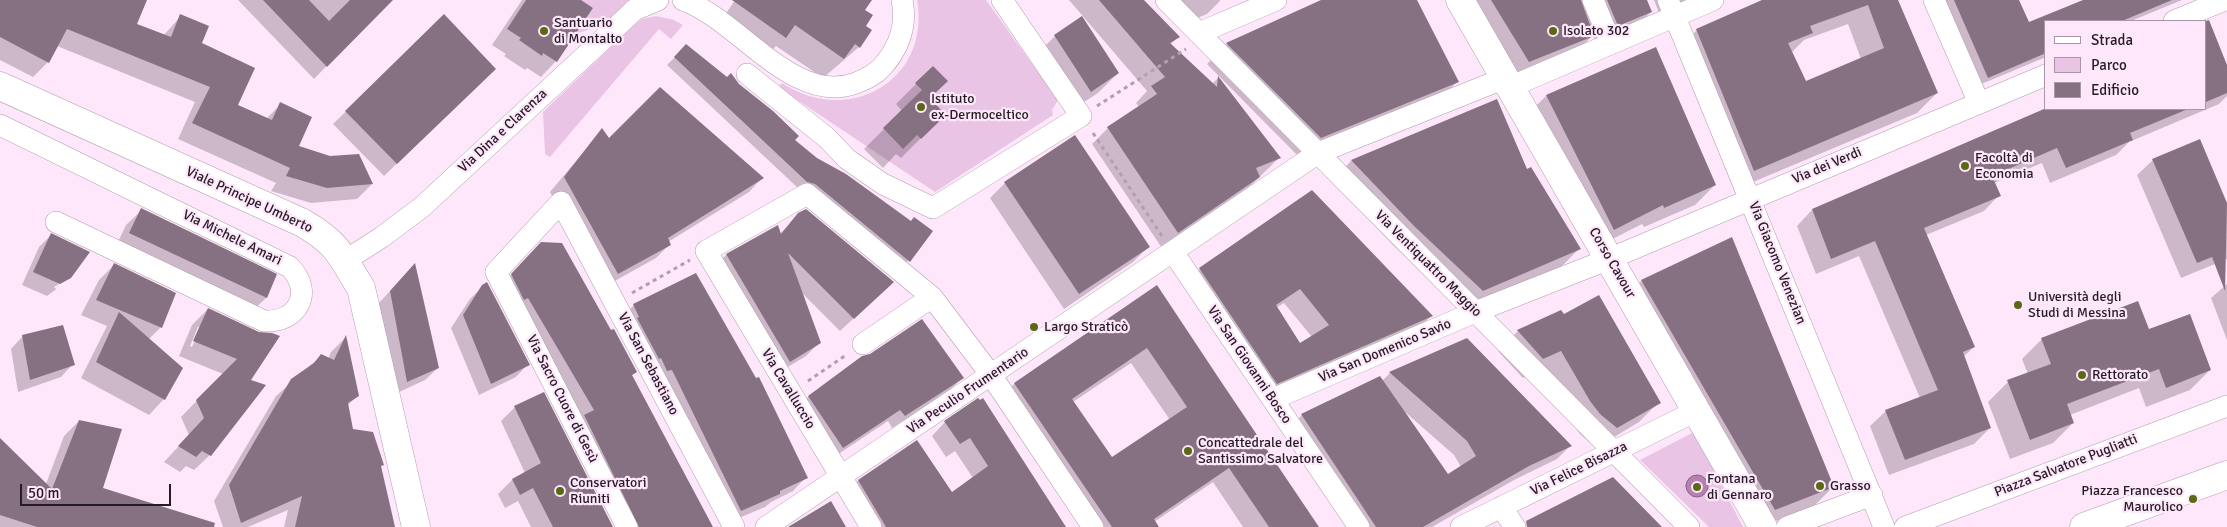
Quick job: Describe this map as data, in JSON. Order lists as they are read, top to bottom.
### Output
{
  "streets": {
    "main road": ["Viale Principe Umberto", "Corso Cavour"],
    "street": [
      "Via Dina e Clarenza",
      "Via dei Verdi",
      "Via Michele Amari",
      "Via Giacomo Venezian",
      "Via Ventiquattro Maggio",
      "Via San Domenico Savio",
      "Via San Sebastiano",
      "Via San Giovanni Bosco",
      "Via Cavalluccio",
      "Via Peculio Frumentario",
      "Via Sacro Cuore di Gesù",
      "Piazza Salvatore Pugliatti",
      "Via Felice Bisazza"
    ]
  },
  "crossings": [
    ["Via Dina e Clarenza", "Viale Principe Umberto"],
    ["Via dei Verdi", "Corso Cavour"],
    ["Via dei Verdi", "Via Giacomo Venezian"],
    ["Via dei Verdi", "Via San Domenico Savio"],
    ["Corso Cavour", "Via San Domenico Savio"],
    ["Corso Cavour", "Via Peculio Frumentario"],
    ["Corso Cavour", "Via Felice Bisazza"],
    ["Via Giacomo Venezian", "Via Peculio Frumentario"],
    ["Via Ventiquattro Maggio", "Via San Domenico Savio"],
    ["Via Ventiquattro Maggio", "Via Peculio Frumentario"],
    ["Via Ventiquattro Maggio", "Via Felice Bisazza"],
    ["Via San Domenico Savio", "Via San Giovanni Bosco"],
    ["Via San Sebastiano", "Via Sacro Cuore di Gesù"],
    ["Via San Giovanni Bosco", "Via Peculio Frumentario"],
    ["Via Cavalluccio", "Via Peculio Frumentario"]
  ],
  "places": [
    "Santuario di Montalto",
    "Isolato 302",
    "Istituto ex-Dermoceltico",
    "Facoltà di Economia",
    "Università degli Studi di Messina",
    "Largo Straticò",
    "Rettorato",
    "Concattedrale del Santissimo Salvatore",
    "Grasso",
    "Fontana di Gennaro",
    "Conservatori Riuniti",
    "Piazza Francesco Maurolico"
  ],
  "legend": ["Strada", "Parco", "Edificio"],
  "scale_bar": "50 m"
}
